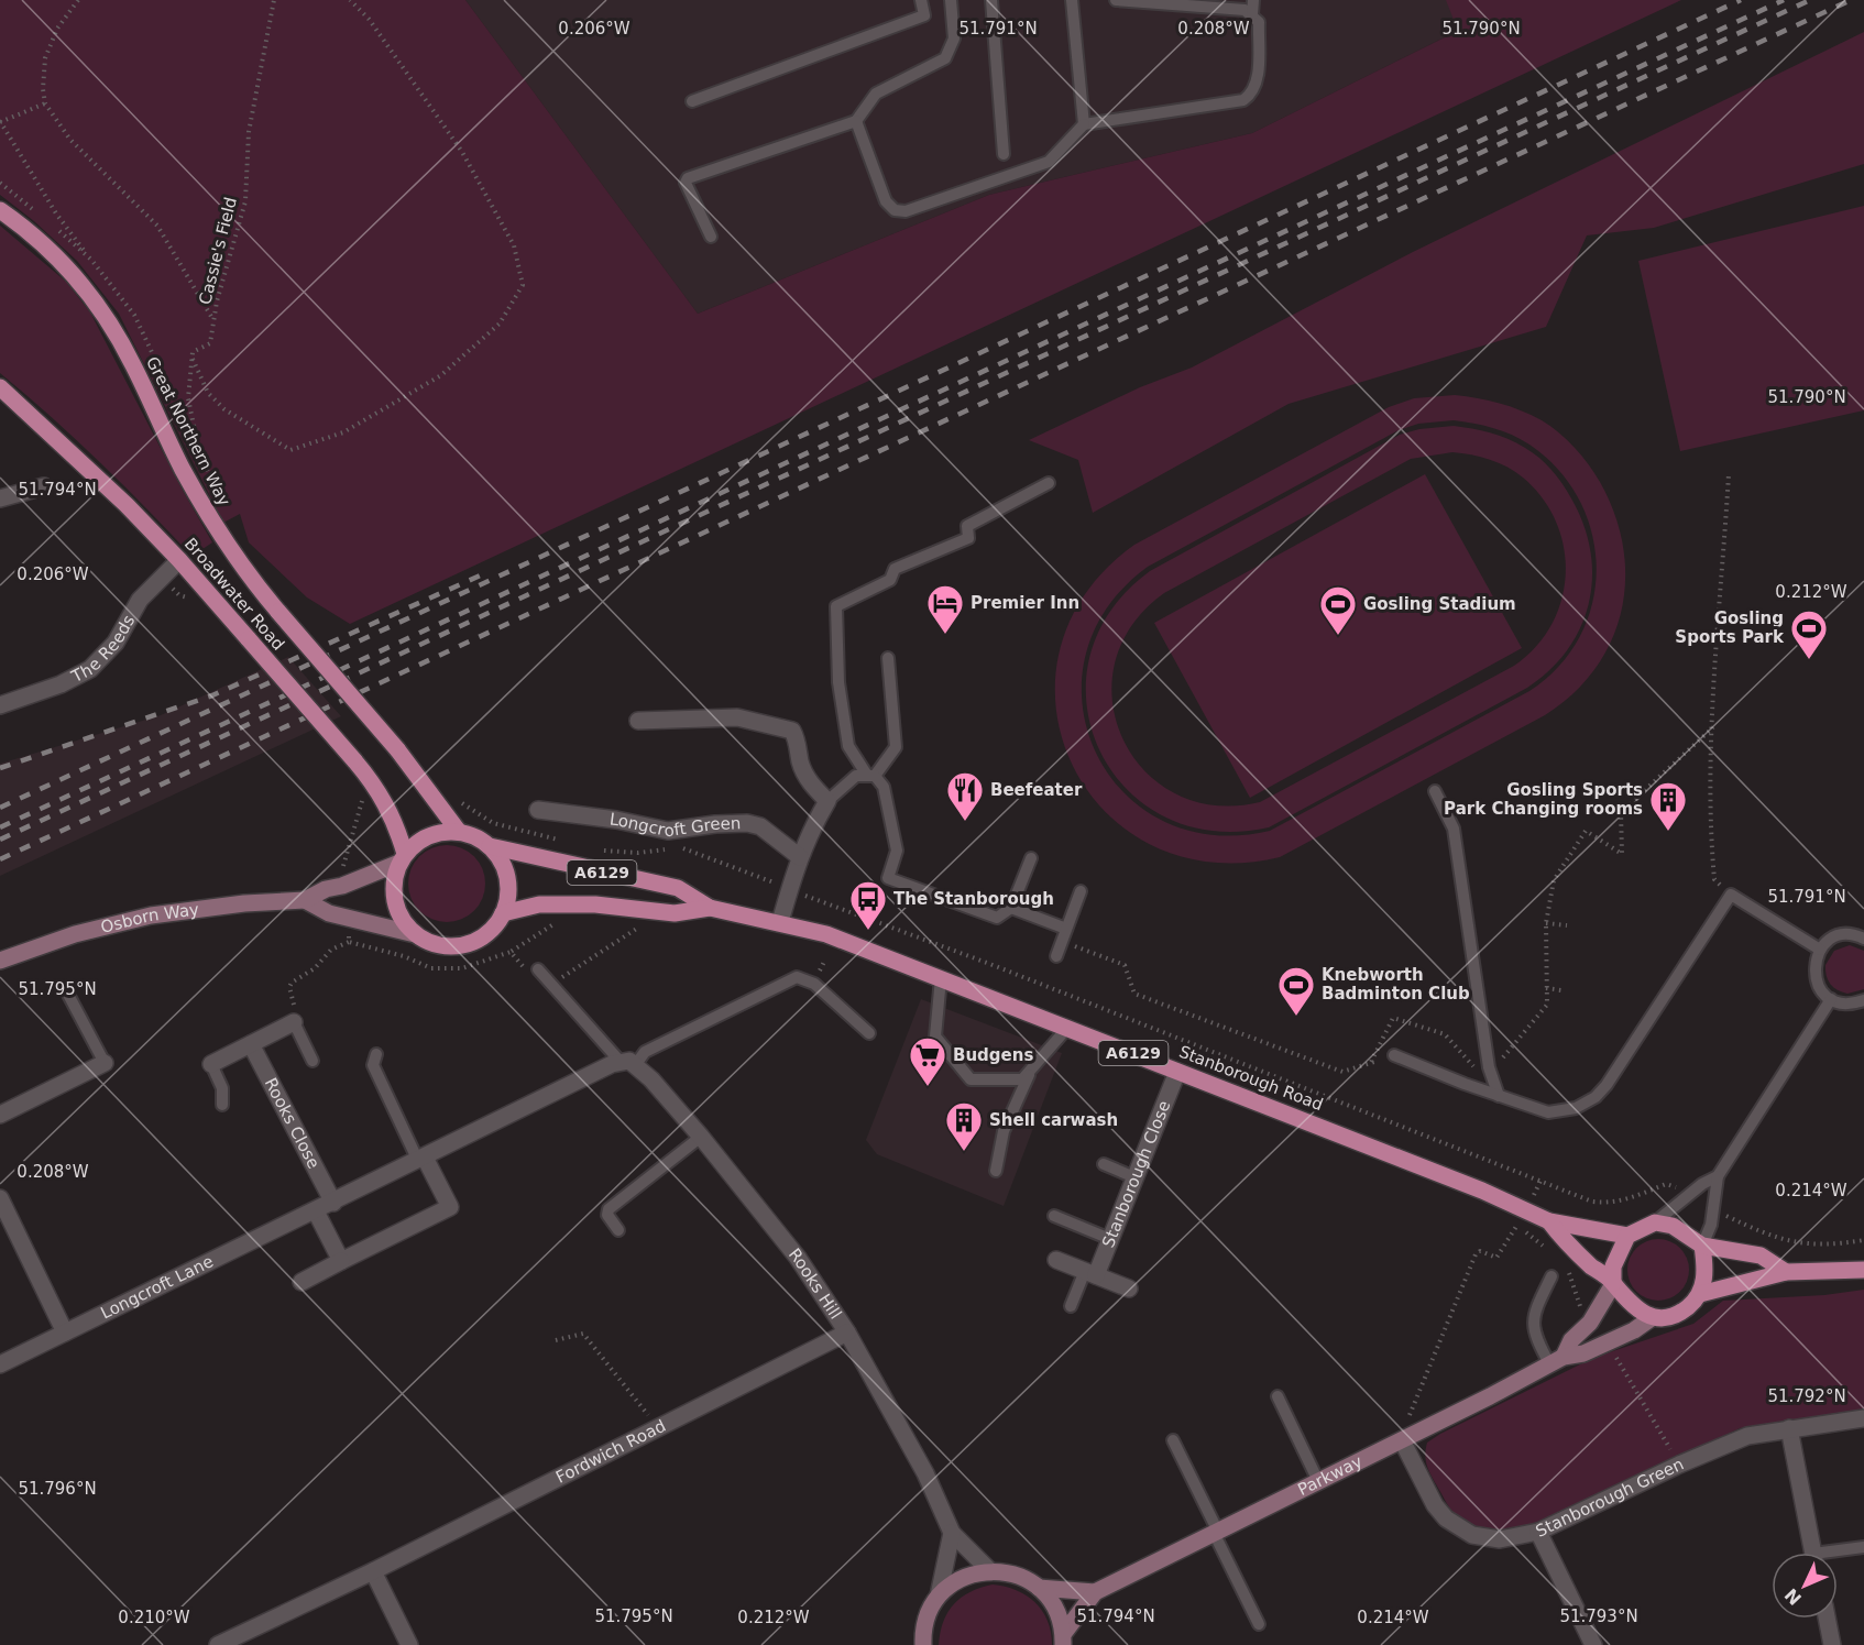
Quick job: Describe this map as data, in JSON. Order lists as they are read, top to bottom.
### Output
{
  "streets": {
    "main road": [
      "Great Northern Way",
      "Broadwater Road",
      "A6129",
      "Stanborough Road"
    ],
    "street": [
      "The Reeds",
      "Longcroft Green",
      "Osborn Way",
      "Rooks Close",
      "Stanborough Close",
      "Rooks Hill",
      "Longcroft Lane",
      "Fordwich Road",
      "Parkway",
      "Stanborough Green"
    ],
    "path": ["Cassie's Field"]
  },
  "crossings": [
    ["Great Northern Way", "Broadwater Road"],
    ["Great Northern Way", "Osborn Way"],
    ["Great Northern Way", "Stanborough Road"],
    ["Broadwater Road", "The Reeds"],
    ["Broadwater Road", "Osborn Way"],
    ["Broadwater Road", "Stanborough Road"],
    ["Osborn Way", "Stanborough Road"],
    ["Stanborough Road", "Stanborough Close"],
    ["Stanborough Road", "Parkway"],
    ["Rooks Close", "Longcroft Lane"],
    ["Rooks Hill", "Longcroft Lane"],
    ["Rooks Hill", "Fordwich Road"],
    ["Parkway", "Stanborough Green"]
  ],
  "places": {
    "hotel": ["Premier Inn"],
    "sports": ["Gosling Stadium", "Gosling Sports Park", "Knebworth Badminton Club"],
    "restaurant": ["Beefeater"],
    "building": ["Gosling Sports Park Changing rooms", "Shell carwash"],
    "bus stop": ["The Stanborough"],
    "supermarket": ["Budgens"]
  },
  "north": "bottom left",
  "coordinates": [
    "0.206°W",
    "0.208°W",
    "51.791°N",
    "51.790°N",
    "51.794°N",
    "0.212°W",
    "51.795°N",
    "0.214°W",
    "51.792°N",
    "51.796°N",
    "51.793°N",
    "0.210°W"
  ]
}
